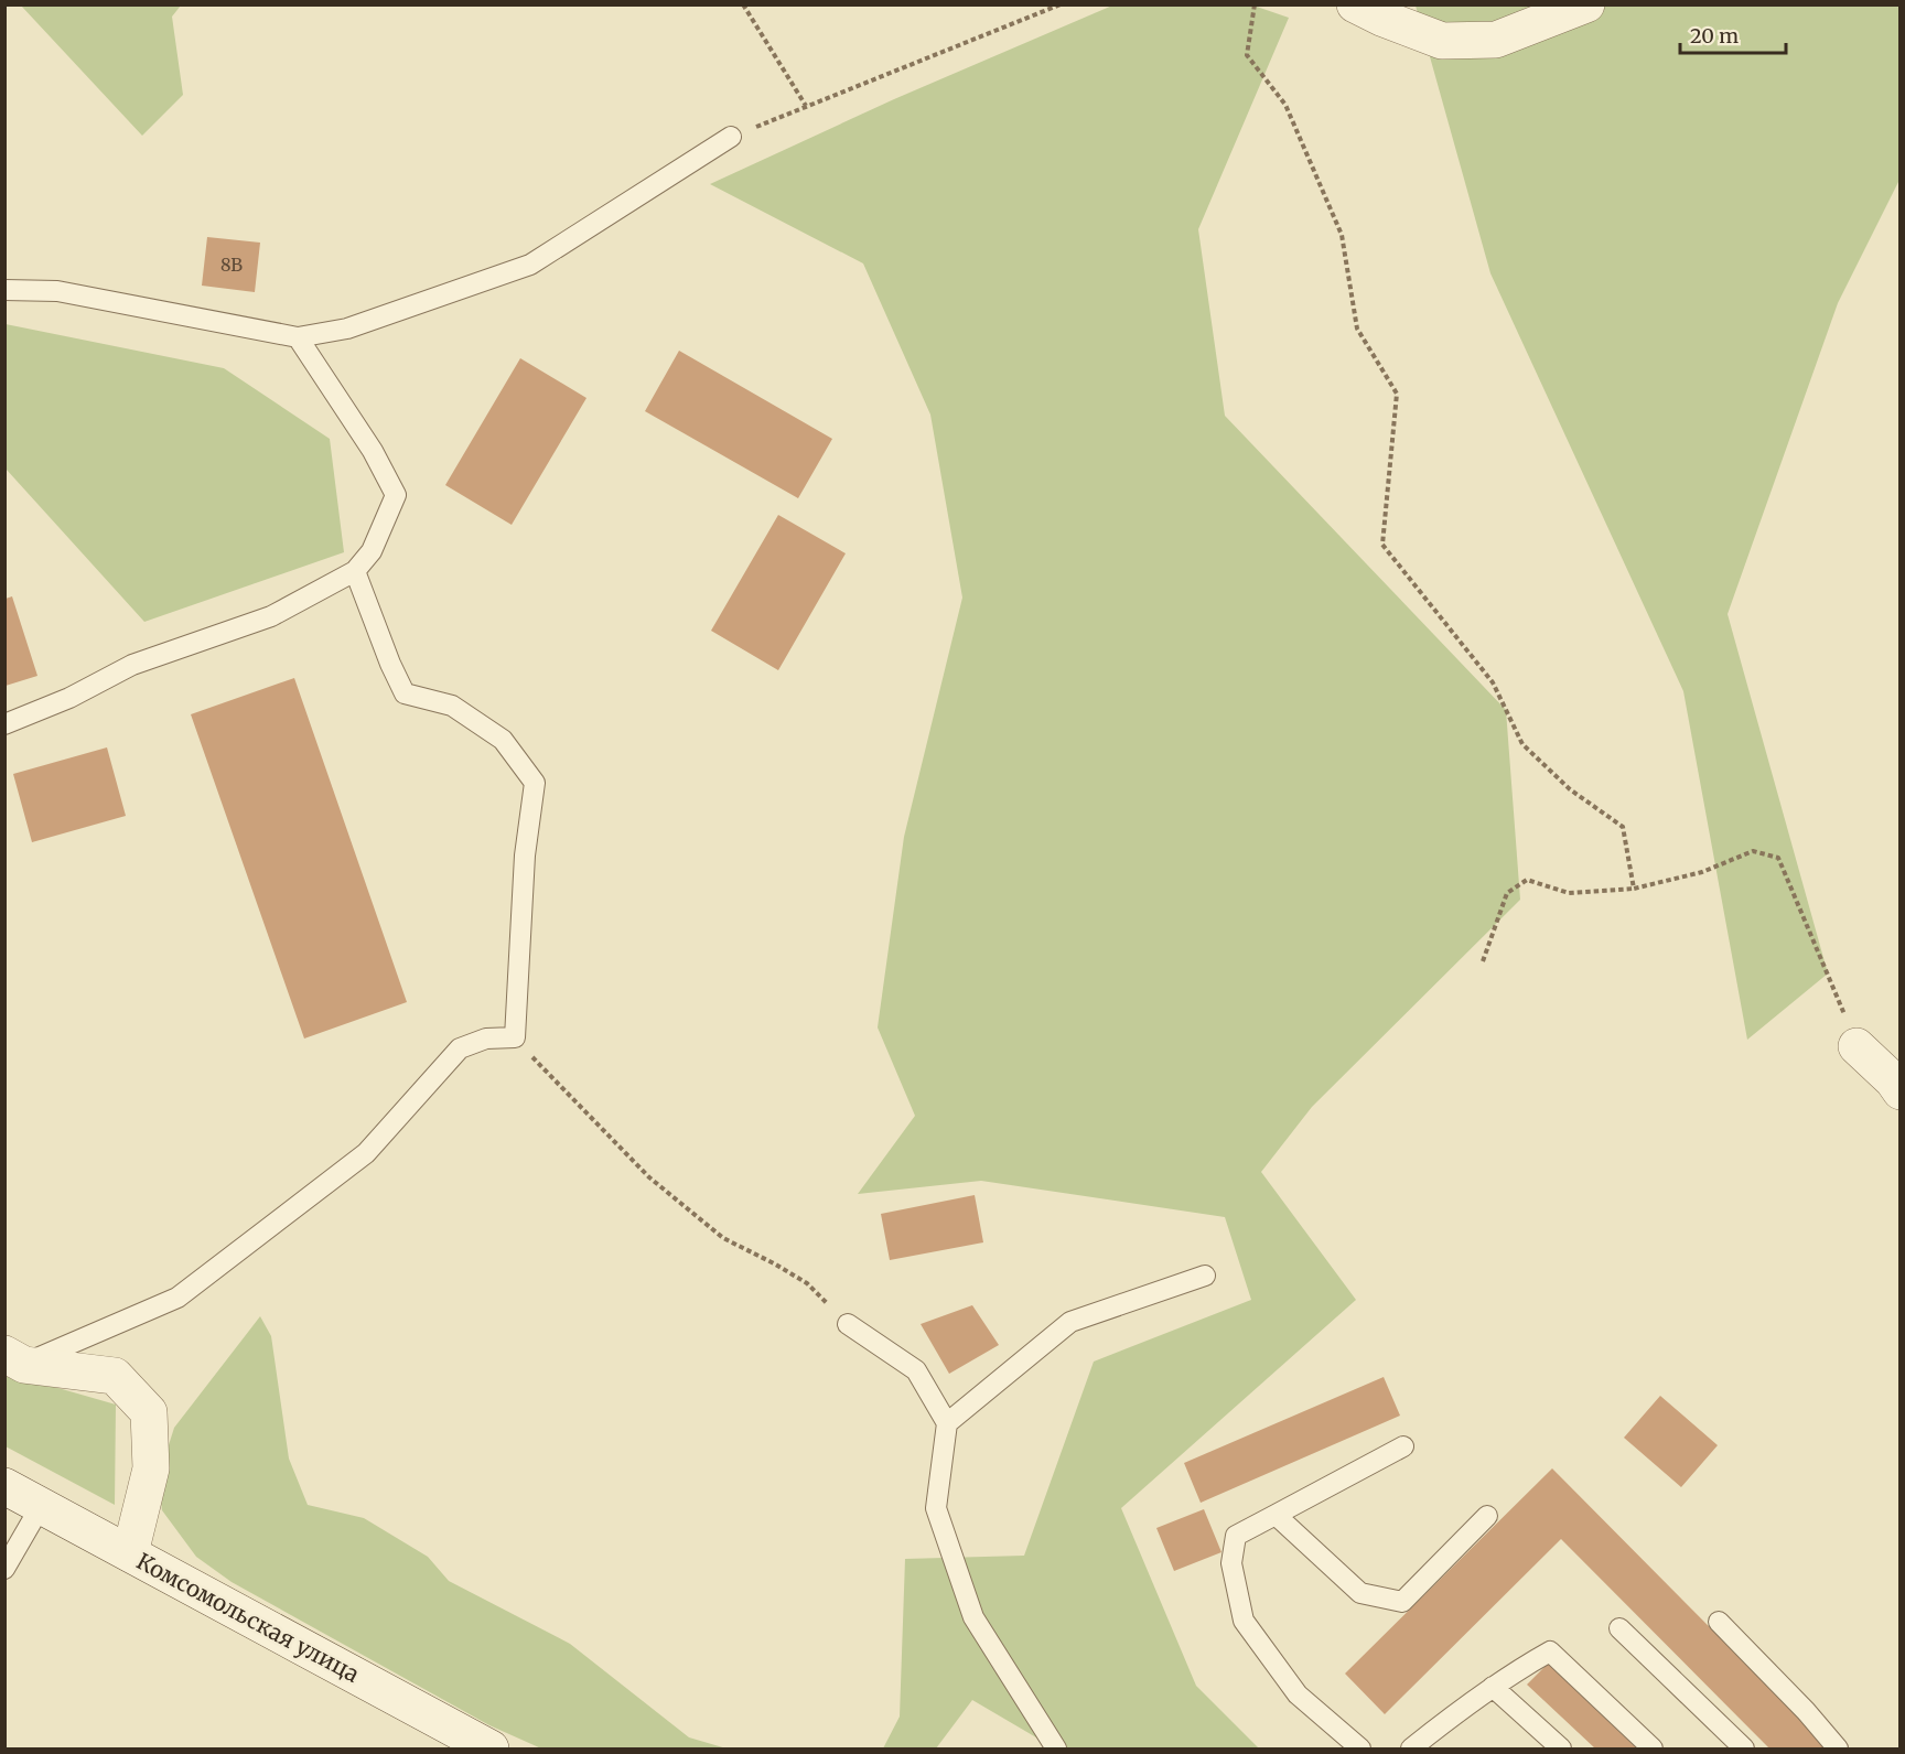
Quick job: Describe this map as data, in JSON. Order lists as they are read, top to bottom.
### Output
{
  "streets": {
    "street": ["Комсомольская улица"]
  },
  "house_numbers": ["8В"],
  "scale_bar": "20 m"
}
